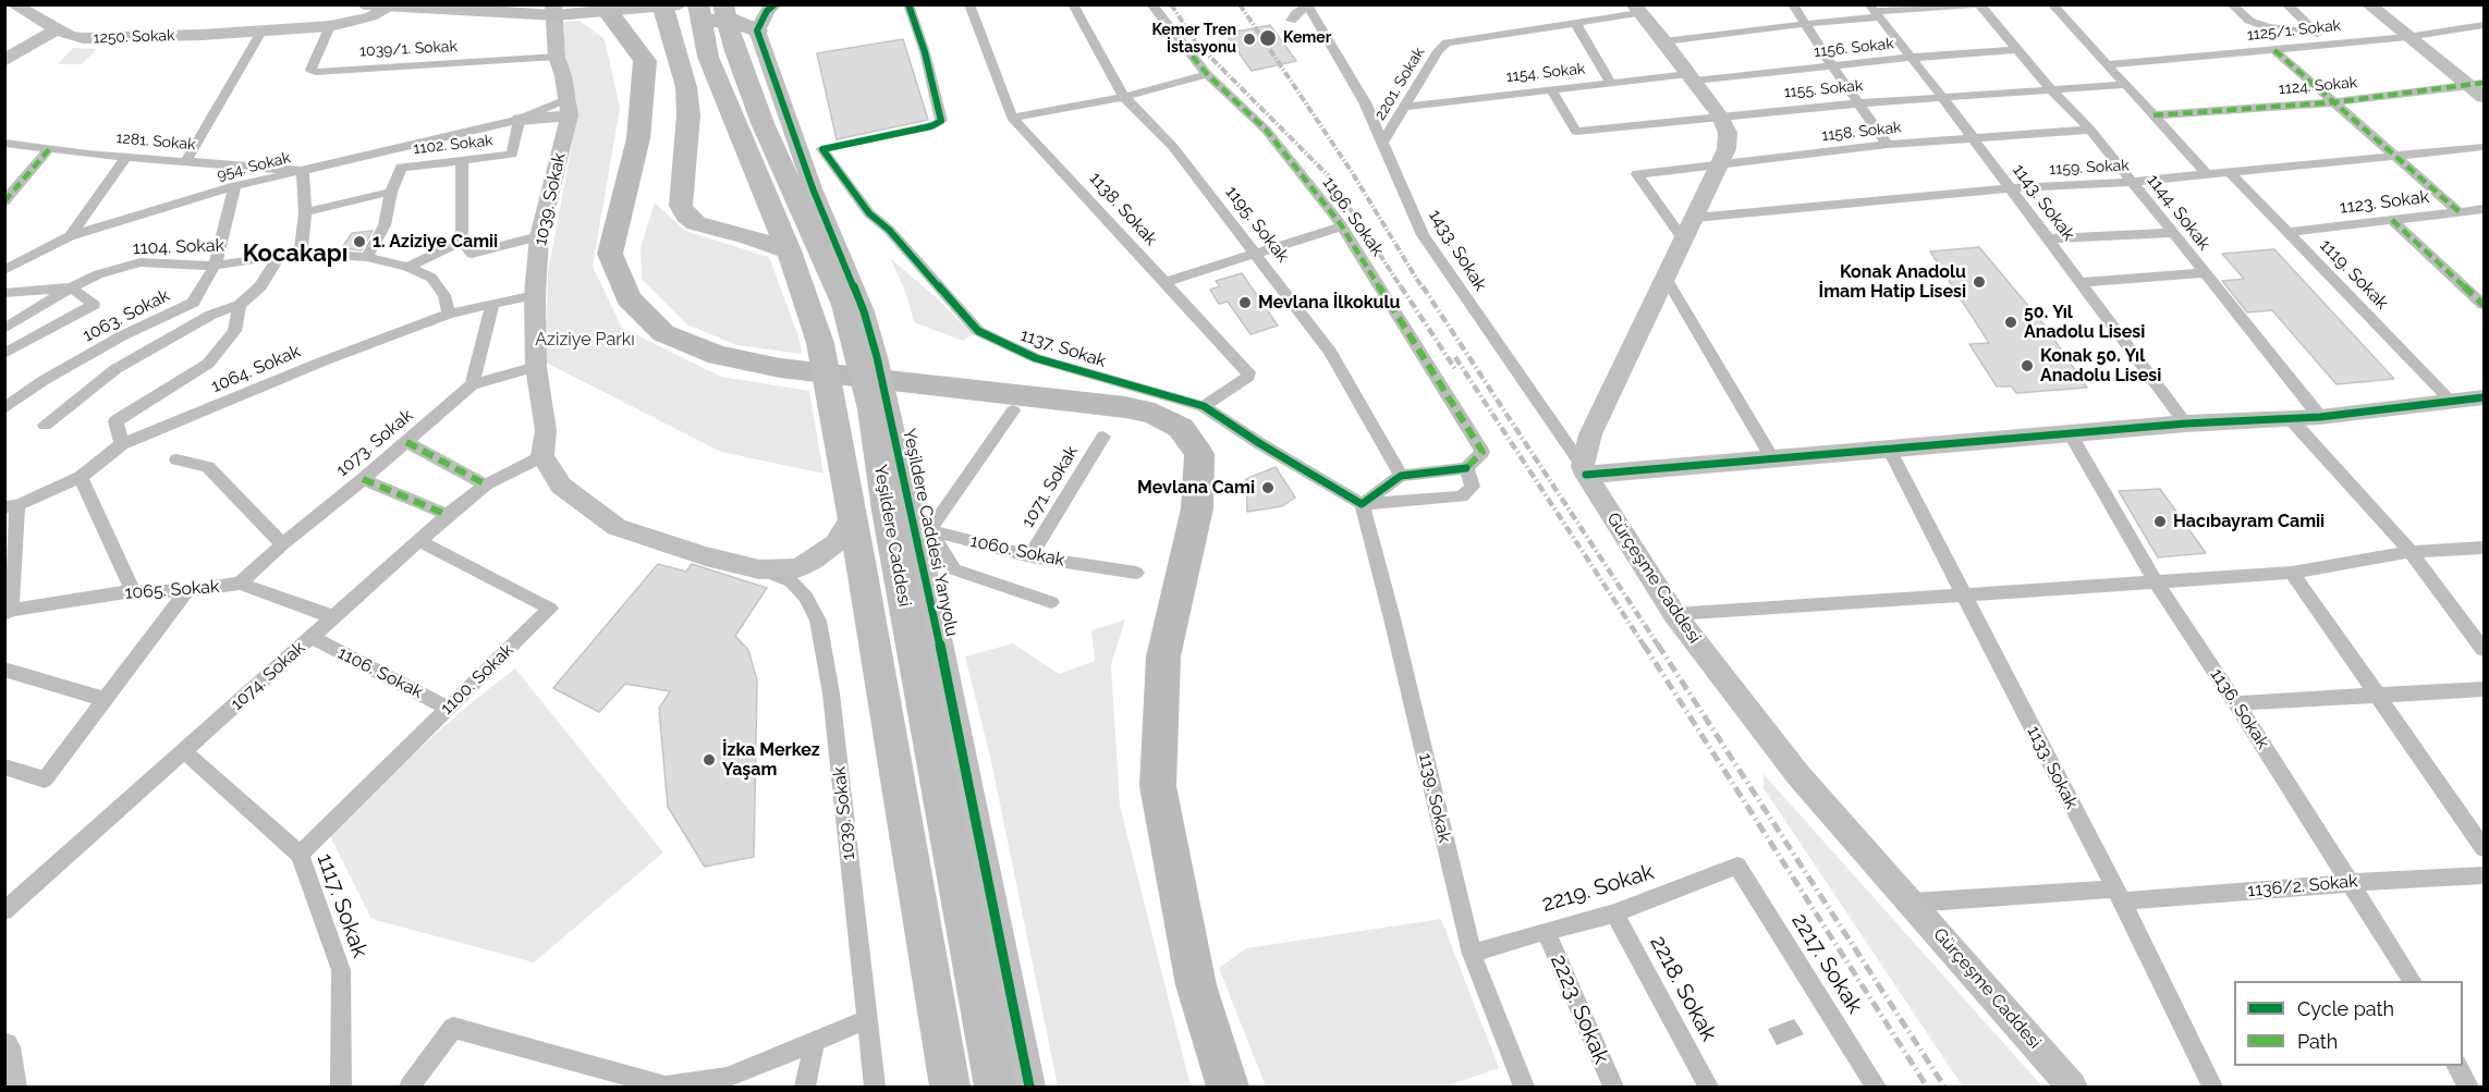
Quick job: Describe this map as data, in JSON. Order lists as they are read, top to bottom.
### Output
{
  "streets": {
    "highway": ["Yeşildere Caddesi"],
    "main road": [
      "1250. Sokak",
      "1039. Sokak",
      "Yeşildere Caddesi Yanyolu",
      "Gürçeşme Caddesi"
    ],
    "street": [
      "1125/1. Sokak",
      "1156. Sokak",
      "1039/1. Sokak",
      "1154. Sokak",
      "2201. Sokak",
      "1124. Sokak",
      "1155. Sokak",
      "1158. Sokak",
      "1281. Sokak",
      "1102. Sokak",
      "954. Sokak",
      "1159. Sokak",
      "1143. Sokak",
      "1123. Sokak",
      "1138. Sokak",
      "1144. Sokak",
      "1196. Sokak",
      "1195. Sokak",
      "1104. Sokak",
      "1433. Sokak",
      "1119. Sokak",
      "1063. Sokak",
      "1137. Sokak",
      "1064. Sokak",
      "1073. Sokak",
      "1071. Sokak",
      "1060. Sokak",
      "1065. Sokak",
      "1106. Sokak",
      "1074. Sokak",
      "1100. Sokak",
      "1136. Sokak",
      "1133. Sokak",
      "1139. Sokak",
      "1136/2. Sokak",
      "2219. Sokak",
      "1117. Sokak",
      "2217. Sokak",
      "2218. Sokak",
      "2223. Sokak"
    ]
  },
  "crossings": [
    ["1250. Sokak", "1039/1. Sokak"],
    ["1156. Sokak", "1154. Sokak"],
    ["1156. Sokak", "1143. Sokak"],
    ["1156. Sokak", "1144. Sokak"],
    ["1039/1. Sokak", "1039. Sokak"],
    ["1154. Sokak", "2201. Sokak"],
    ["1154. Sokak", "1155. Sokak"],
    ["2201. Sokak", "1433. Sokak"],
    ["1155. Sokak", "1143. Sokak"],
    ["1155. Sokak", "1144. Sokak"],
    ["1158. Sokak", "1143. Sokak"],
    ["1158. Sokak", "1144. Sokak"],
    ["1281. Sokak", "954. Sokak"],
    ["1102. Sokak", "954. Sokak"],
    ["954. Sokak", "1063. Sokak"],
    ["1159. Sokak", "1143. Sokak"],
    ["1159. Sokak", "1144. Sokak"],
    ["1159. Sokak", "1119. Sokak"],
    ["1039. Sokak", "1064. Sokak"],
    ["1039. Sokak", "1074. Sokak"],
    ["1123. Sokak", "1119. Sokak"],
    ["1138. Sokak", "1137. Sokak"],
    ["1104. Sokak", "1063. Sokak"],
    ["1104. Sokak", "1064. Sokak"],
    ["1433. Sokak", "Gürçeşme Caddesi"],
    ["1137. Sokak", "1139. Sokak"],
    ["1073. Sokak", "1065. Sokak"],
    ["1071. Sokak", "1060. Sokak"],
    ["Yeşildere Caddesi Yanyolu", "Yeşildere Caddesi"],
    ["Gürçeşme Caddesi", "1136/2. Sokak"],
    ["1065. Sokak", "1074. Sokak"],
    ["1106. Sokak", "1074. Sokak"],
    ["1106. Sokak", "1100. Sokak"],
    ["1074. Sokak", "1100. Sokak"],
    ["1074. Sokak", "1117. Sokak"],
    ["1100. Sokak", "1117. Sokak"],
    ["1136. Sokak", "1136/2. Sokak"],
    ["1133. Sokak", "1136/2. Sokak"],
    ["1139. Sokak", "2219. Sokak"],
    ["2219. Sokak", "2217. Sokak"],
    ["2219. Sokak", "2218. Sokak"],
    ["2219. Sokak", "2223. Sokak"]
  ],
  "districts": ["Kocakapı"],
  "parks": ["Aziziye Parkı"],
  "places": [
    "Kemer",
    "Kemer Tren İstasyonu",
    "1. Aziziye Camii",
    "Konak Anadolu İmam Hatip Lisesi",
    "Mevlana İlkokulu",
    "50. Yıl Anadolu Lisesi",
    "Konak 50. Yıl Anadolu Lisesi",
    "Mevlana Cami",
    "Hacıbayram Camii",
    "İzka Merkez Yaşam"
  ],
  "legend": ["Cycle path", "Path"]
}
